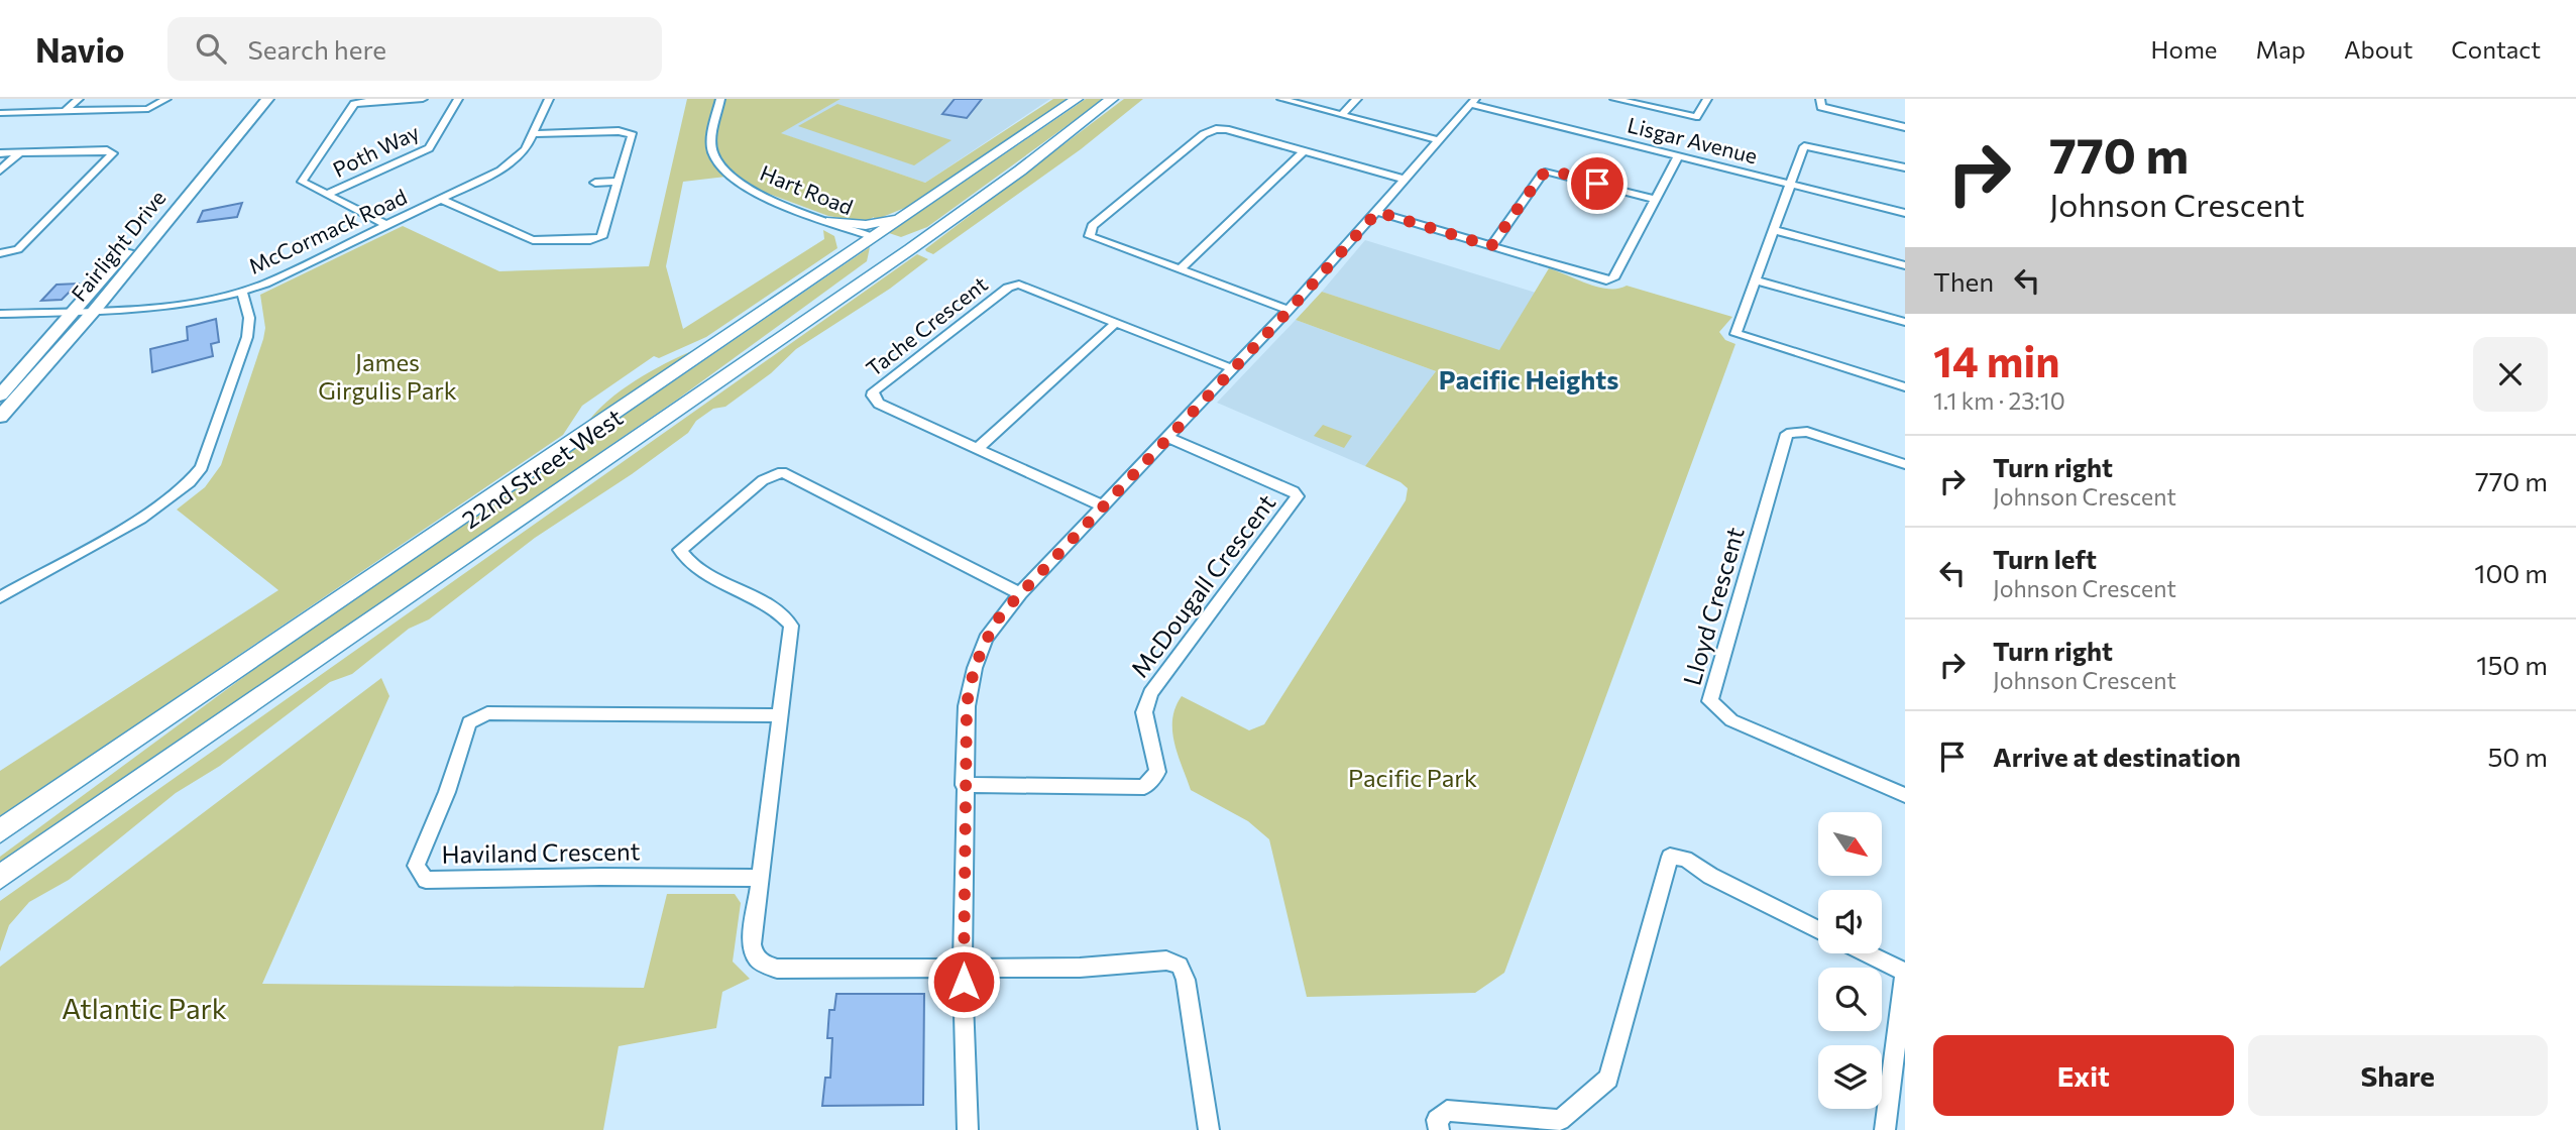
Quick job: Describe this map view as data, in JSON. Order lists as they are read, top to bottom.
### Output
{
  "streets": {
    "highway": ["22nd Street West"],
    "main road": ["Fairlight Drive"],
    "street": [
      "Lisgar Avenue",
      "Poth Way",
      "Hart Road",
      "McCormack Road",
      "Tache Crescent",
      "McDougall Crescent",
      "Lloyd Crescent",
      "Haviland Crescent"
    ]
  },
  "crossings": [
    ["Hart Road", "22nd Street West"],
    ["McCormack Road", "Fairlight Drive"]
  ],
  "districts": ["Pacific Heights"],
  "parks": ["James Girgulis Park", "Pacific Park", "Atlantic Park"],
  "north": "bottom right",
  "page": {
    "header": "Navio",
    "search": "Search here",
    "nav": [
      "Home",
      "Map",
      "About",
      "Contact"
    ],
    "turn": ["770 m", "Johnson Crescent"],
    "then": "Then",
    "heading": ["14 min", "1.1 km · 23:10"],
    "list": [
      {
        "name": "Turn right",
        "note": "Johnson Crescent",
        "value": "770 m"
      },
      {
        "name": "Turn left",
        "note": "Johnson Crescent",
        "value": "100 m"
      },
      {
        "name": "Turn right",
        "note": "Johnson Crescent",
        "value": "150 m"
      },
      {
        "name": "Arrive at destination",
        "value": "50 m"
      }
    ],
    "buttons": ["Exit", "Share"]
  }
}
